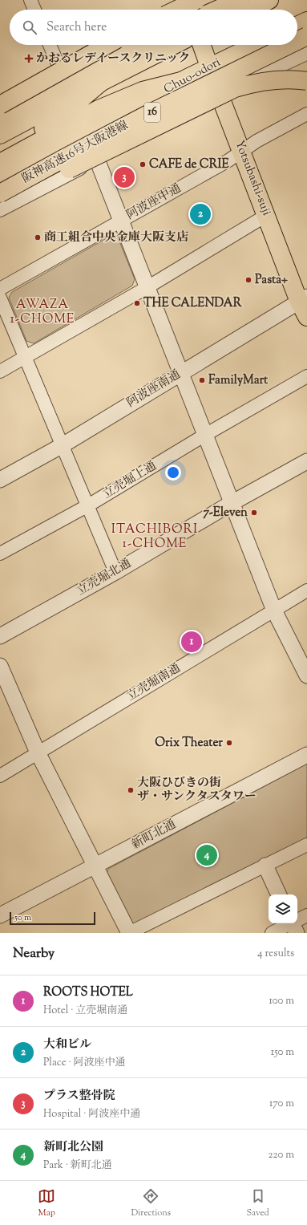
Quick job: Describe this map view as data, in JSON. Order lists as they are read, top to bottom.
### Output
{
  "streets": {
    "main road": [
      "Chuo-odori",
      "16",
      "阪神高速16号大阪港線",
      "Yotsubashi-suji"
    ],
    "street": [
      "阿波座中通",
      "阿波座南通",
      "立売堀上通",
      "立売堀北通",
      "立売堀南通",
      "新町北通"
    ]
  },
  "crossings": [
    ["Chuo-odori", "Yotsubashi-suji"],
    ["Yotsubashi-suji", "阿波座中通"],
    ["Yotsubashi-suji", "阿波座南通"]
  ],
  "districts": ["AWAZA 1-CHOME", "ITACHIBORI 1-CHOME"],
  "places": {
    "health": ["かおるレデイースクリニック"],
    "other": [
      "CAFE de CRIE",
      "商工組合中央金庫大阪支店",
      "Pasta+",
      "THE CALENDAR",
      "FamilyMart",
      "7-Eleven",
      "Orix Theater",
      "大阪ひびきの街 ザ・サンクタスタワー"
    ]
  },
  "scale_bar": "50 m",
  "page": {
    "search": "Search here",
    "pins": [
      "3",
      "2",
      "1",
      "4"
    ],
    "scale": "50 m",
    "heading": ["Nearby", "4 results"],
    "list": [
      {
        "mark": "1",
        "name": "ROOTS HOTEL",
        "note": "Hotel · 立売堀南通",
        "value": "100 m"
      },
      {
        "mark": "2",
        "name": "大和ビル",
        "note": "Place · 阿波座中通",
        "value": "150 m"
      },
      {
        "mark": "3",
        "name": "プラス整骨院",
        "note": "Hospital · 阿波座中通",
        "value": "170 m"
      },
      {
        "mark": "4",
        "name": "新町北公園",
        "note": "Park · 新町北通",
        "value": "220 m"
      }
    ],
    "nav": ["Map", "Directions", "Saved"]
  }
}
